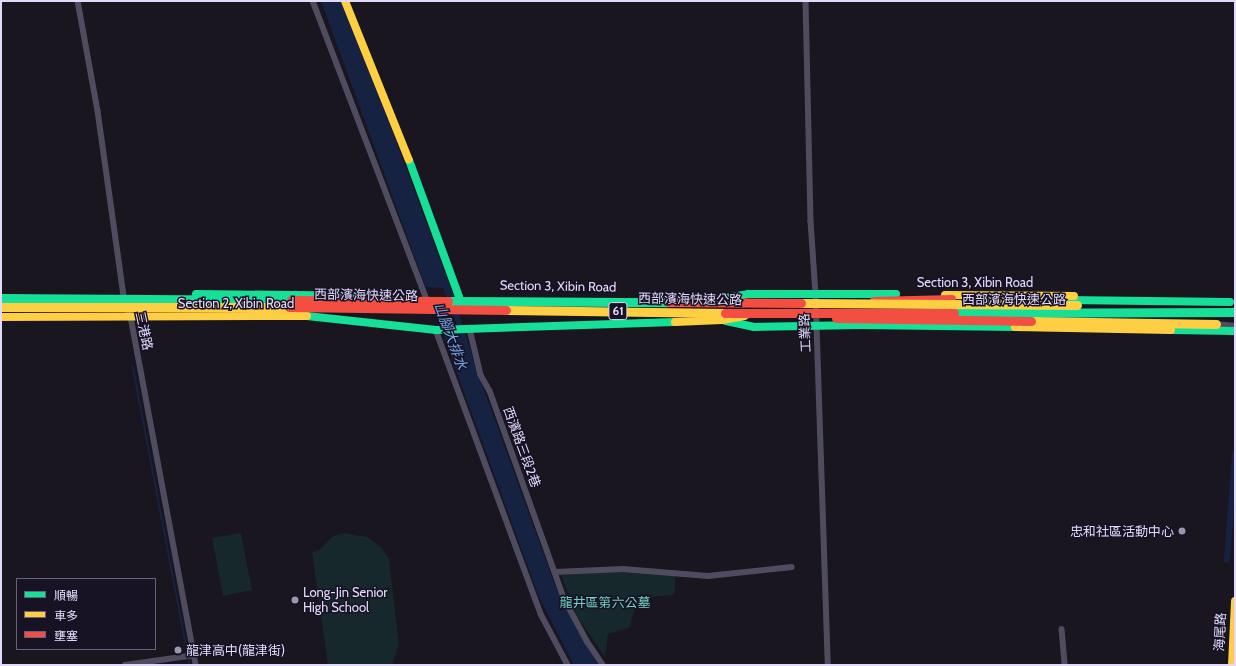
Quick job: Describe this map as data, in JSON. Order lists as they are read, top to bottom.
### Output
{
  "streets": {
    "main road": [
      "Section 3, Xibin Road",
      "西部濱海快速公路",
      "Section 2, Xibin Road",
      "61",
      "海尾路"
    ],
    "street": ["三港路", "工業路", "西濱路三段2巷"]
  },
  "crossings": [
    ["Section 3, Xibin Road", "西部濱海快速公路"],
    ["Section 3, Xibin Road", "Section 2, Xibin Road"],
    ["Section 3, Xibin Road", "工業路"],
    ["Section 3, Xibin Road", "西濱路三段2巷"],
    ["西部濱海快速公路", "工業路"],
    ["Section 2, Xibin Road", "三港路"],
    ["Section 2, Xibin Road", "西濱路三段2巷"]
  ],
  "water": ["山腳大排水"],
  "parks": ["龍井區第六公墓"],
  "places": ["忠和社區活動中心", "Long-Jin Senior High School", "龍津高中(龍津街)"],
  "legend": ["順暢", "車多", "壅塞"]
}
